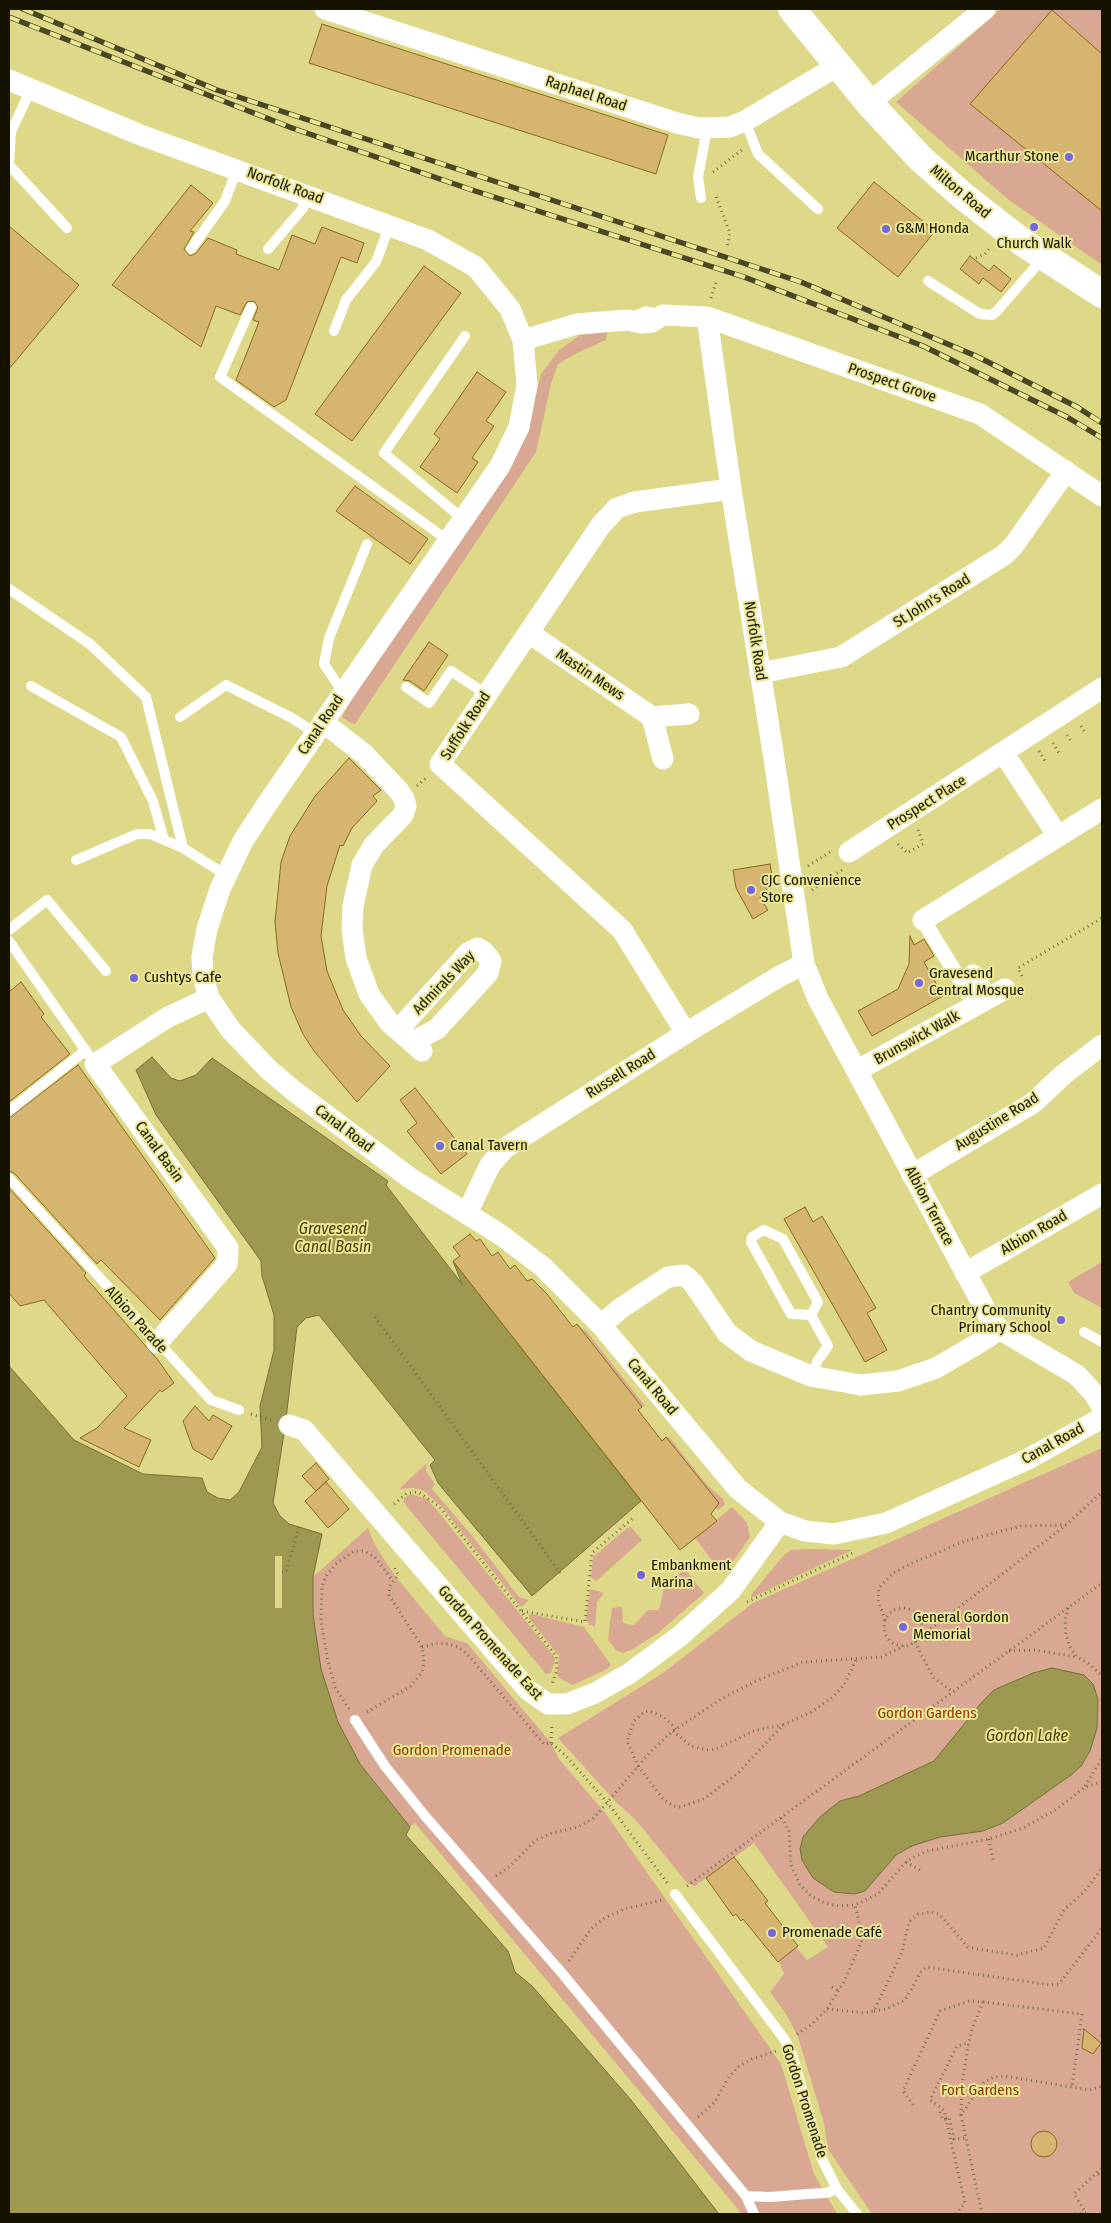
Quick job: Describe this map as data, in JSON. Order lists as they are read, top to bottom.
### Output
{
  "streets": {
    "main road": ["Milton Road"],
    "street": [
      "Raphael Road",
      "Norfolk Road",
      "Prospect Grove",
      "St John's Road",
      "Mastin Mews",
      "Canal Road",
      "Suffolk Road",
      "Prospect Place",
      "Brunswick Walk",
      "Russell Road",
      "Augustine Road",
      "Canal Basin",
      "Albion Terrace",
      "Albion Road",
      "Gordon Promenade East"
    ],
    "lane": ["Albion Parade", "Gordon Promenade"]
  },
  "crossings": [
    ["Raphael Road", "Milton Road"],
    ["Norfolk Road", "Prospect Grove"],
    ["Norfolk Road", "St John's Road"],
    ["Norfolk Road", "Canal Road"],
    ["Norfolk Road", "Suffolk Road"],
    ["Norfolk Road", "Russell Road"],
    ["Norfolk Road", "Albion Terrace"],
    ["Prospect Grove", "St John's Road"],
    ["Prospect Grove", "Canal Road"],
    ["Mastin Mews", "Suffolk Road"],
    ["Canal Road", "Russell Road"],
    ["Canal Road", "Gordon Promenade East"],
    ["Suffolk Road", "Russell Road"],
    ["Brunswick Walk", "Albion Terrace"],
    ["Russell Road", "Albion Terrace"],
    ["Augustine Road", "Albion Terrace"],
    ["Canal Basin", "Albion Parade"],
    ["Albion Terrace", "Albion Road"]
  ],
  "water": ["Gravesend Canal Basin", "Gordon Lake"],
  "parks": ["Gordon Gardens", "Gordon Promenade", "Fort Gardens"],
  "places": [
    "Mcarthur Stone",
    "Church Walk",
    "G&M Honda",
    "CJC Convenience Store",
    "Cushtys Cafe",
    "Gravesend Central Mosque",
    "Canal Tavern",
    "Chantry Community Primary School",
    "Embankment Marina",
    "General Gordon Memorial",
    "Promenade Café"
  ]
}
